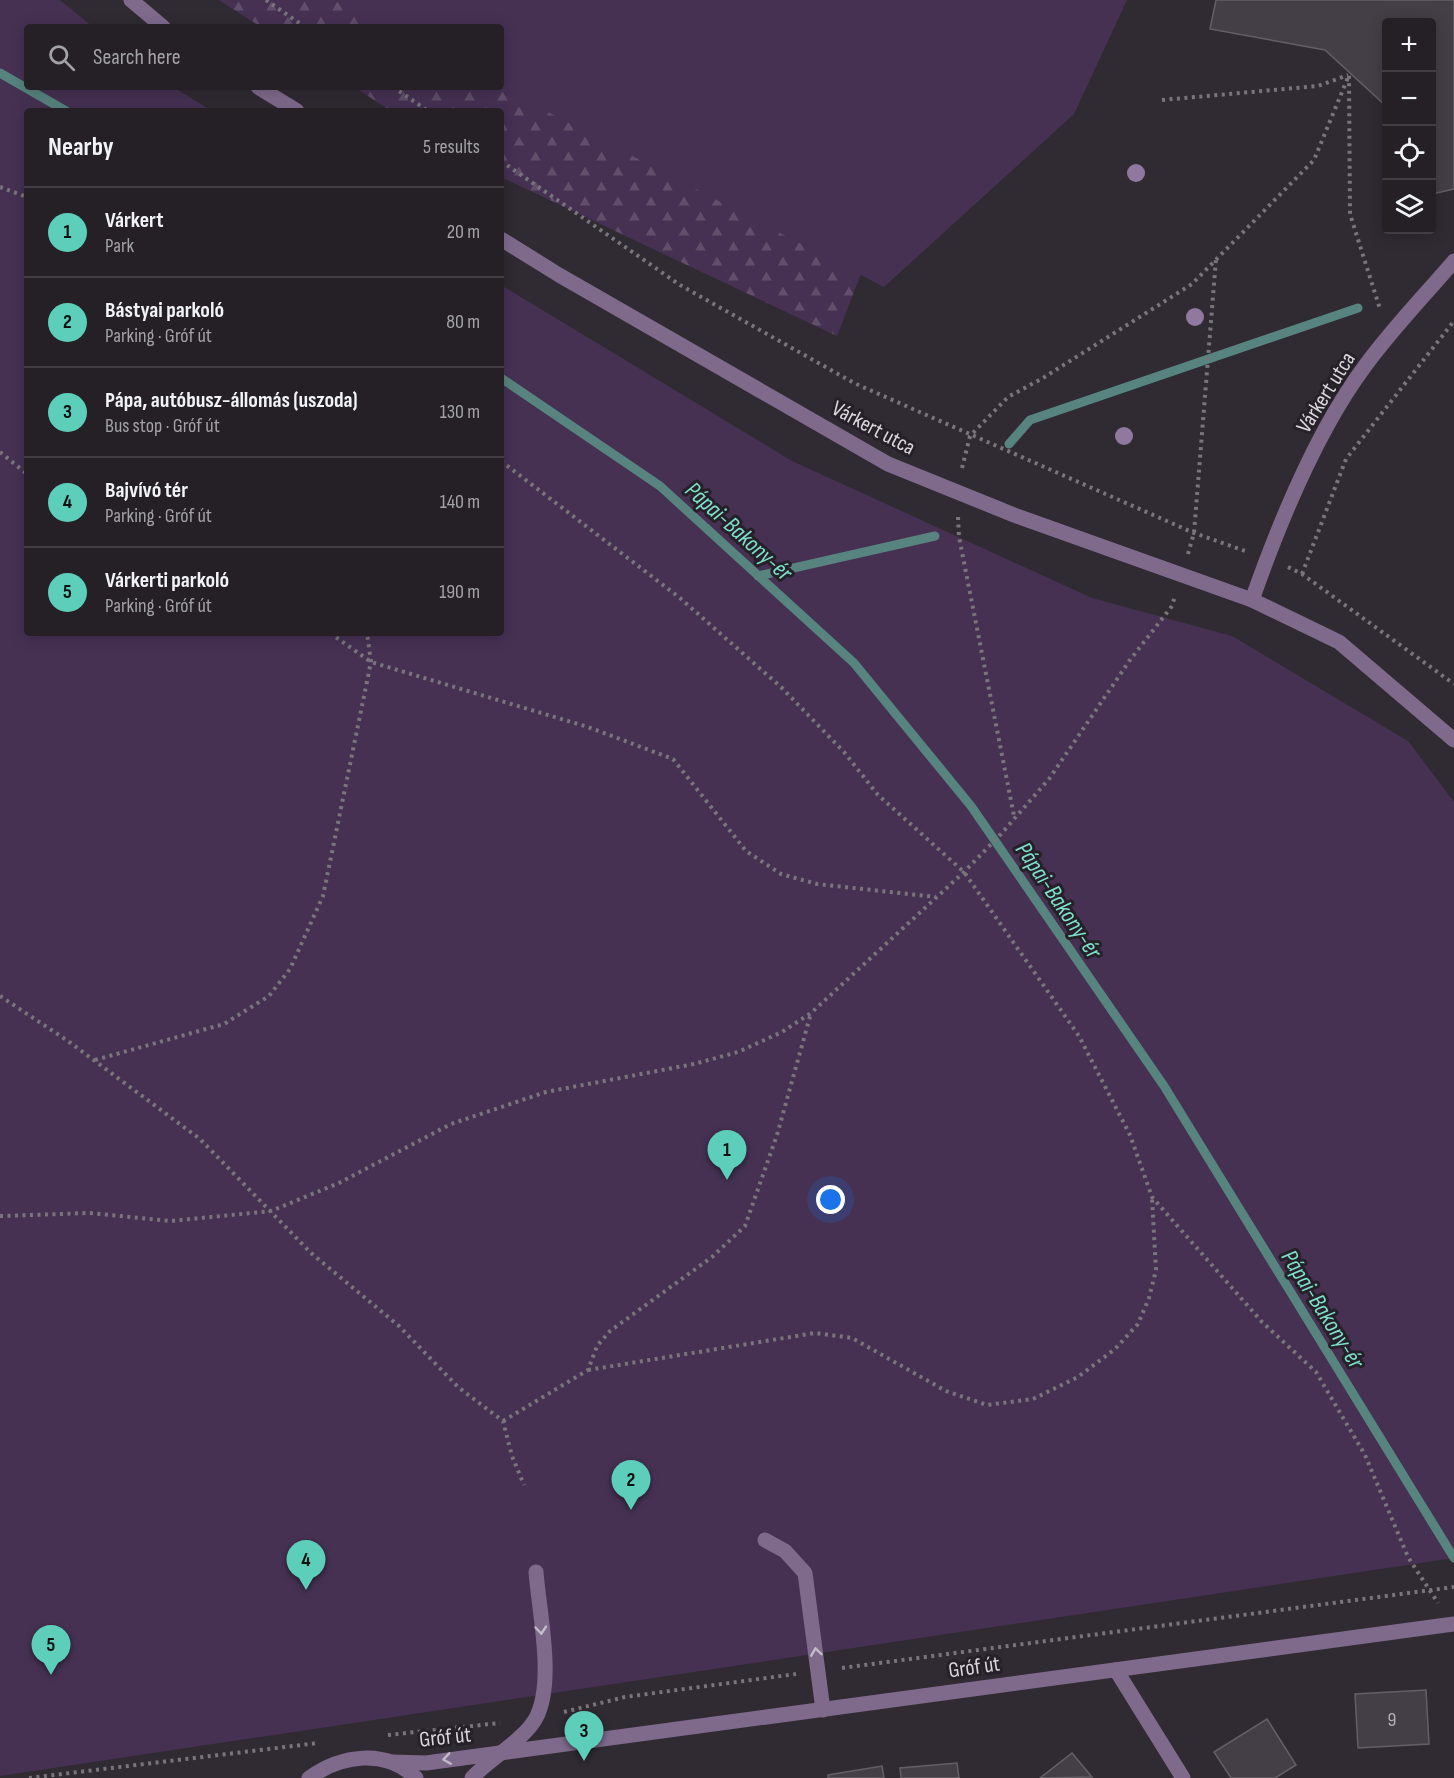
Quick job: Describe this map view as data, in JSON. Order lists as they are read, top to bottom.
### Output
{
  "streets": {
    "street": ["Várkert utca", "Gróf út"]
  },
  "water": ["Pápai-Bakony-ér"],
  "house_numbers": ["9"],
  "page": {
    "map_buttons": ["+", "−"],
    "search": "Search here",
    "heading": ["Nearby", "5 results"],
    "list": [
      {
        "mark": "1",
        "name": "Várkert",
        "note": "Park",
        "value": "20 m"
      },
      {
        "mark": "2",
        "name": "Bástyai parkoló",
        "note": "Parking · Gróf út",
        "value": "80 m"
      },
      {
        "mark": "3",
        "name": "Pápa, autóbusz-állomás (uszoda)",
        "note": "Bus stop · Gróf út",
        "value": "130 m"
      },
      {
        "mark": "4",
        "name": "Bajvívó tér",
        "note": "Parking · Gróf út",
        "value": "140 m"
      },
      {
        "mark": "5",
        "name": "Várkerti parkoló",
        "note": "Parking · Gróf út",
        "value": "190 m"
      }
    ],
    "pins": [
      "1",
      "2",
      "4",
      "5",
      "3"
    ]
  }
}
